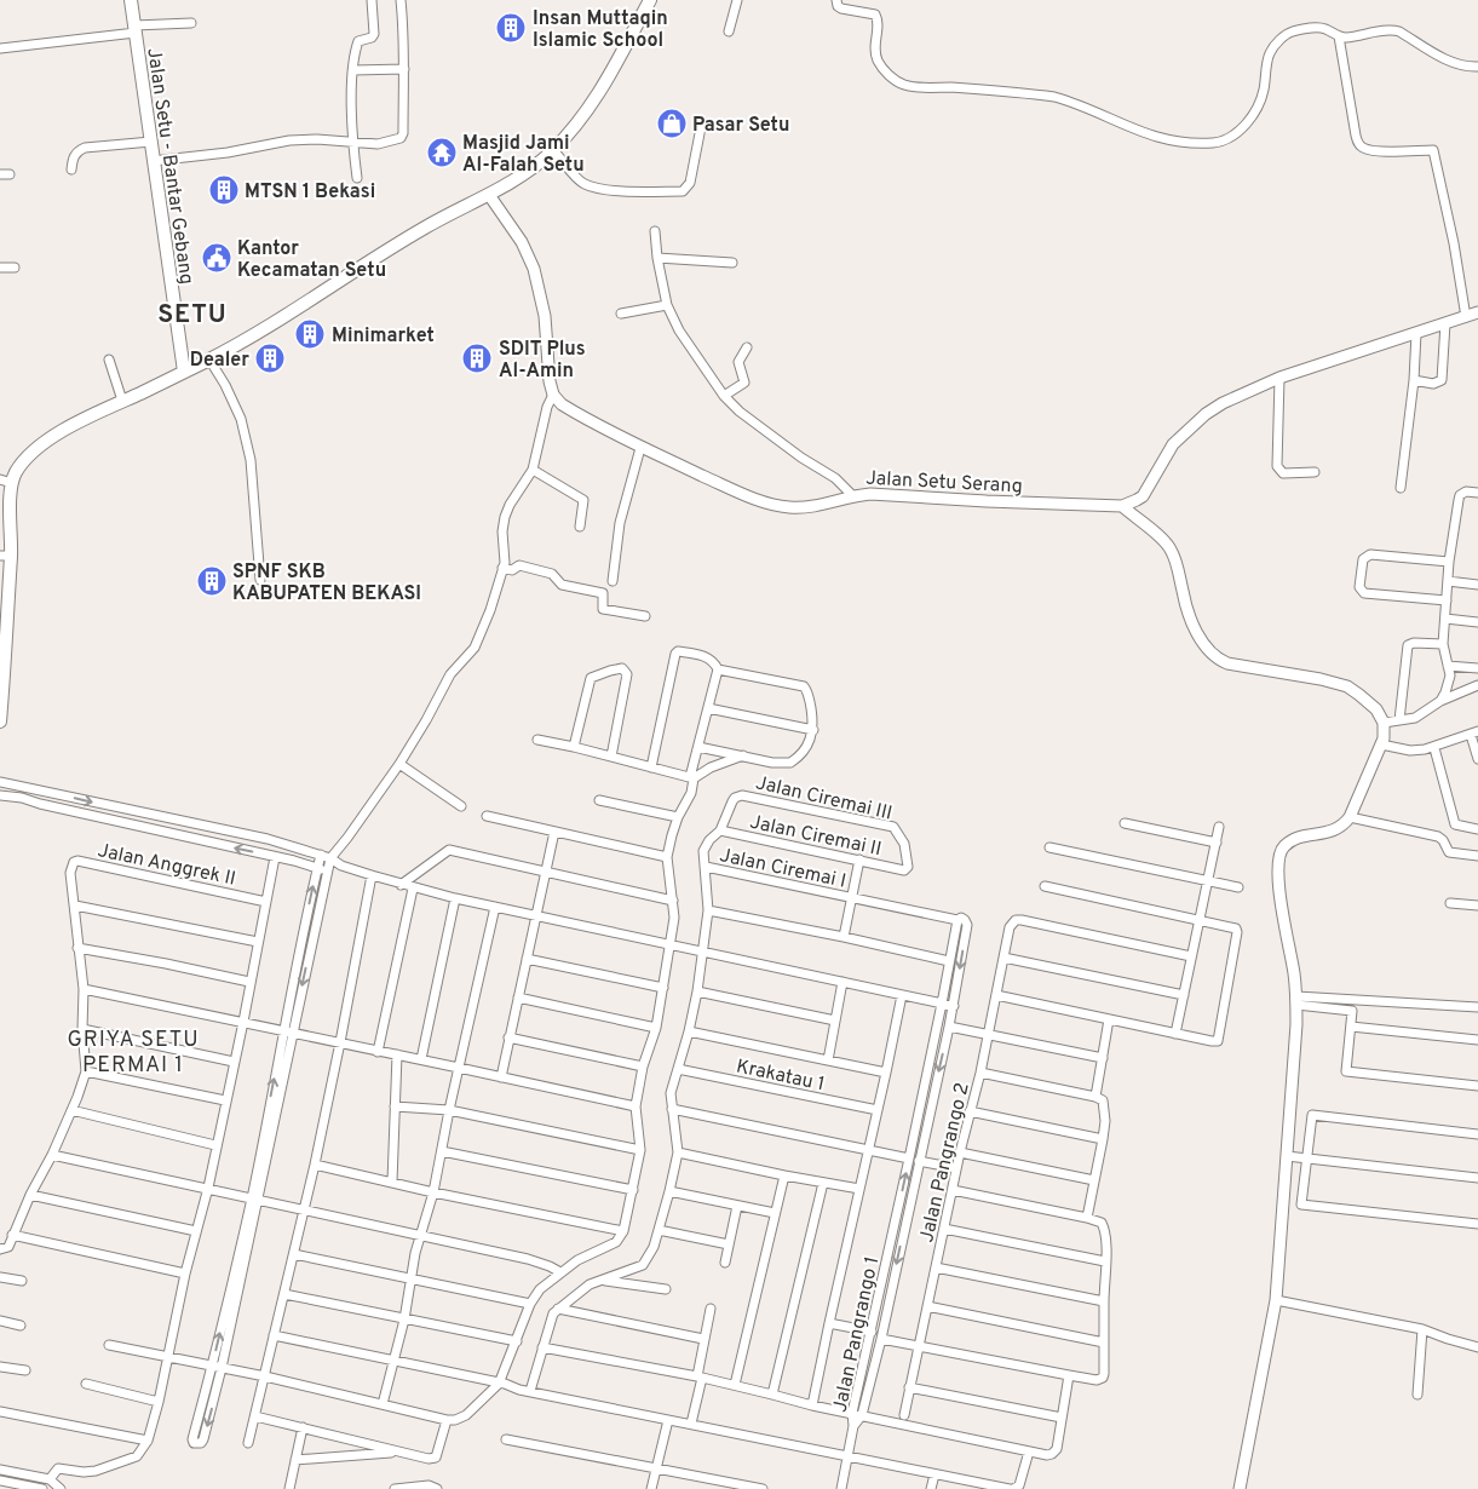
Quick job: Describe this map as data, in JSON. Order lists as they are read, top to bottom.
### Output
{
  "streets": {
    "main road": ["Jalan Setu - Bantar Gebang"],
    "street": [
      "Jalan Setu Serang",
      "Jalan Ciremai III",
      "Jalan Ciremai II",
      "Jalan Anggrek II",
      "Jalan Ciremai I",
      "Krakatau 1",
      "Jalan Pangrango 2",
      "Jalan Pangrango 1"
    ]
  },
  "crossings": [
    ["Jalan Ciremai III", "Jalan Ciremai II"],
    ["Jalan Ciremai I", "Jalan Pangrango 1"]
  ],
  "districts": ["SETU", "GRIYA SETU PERMAI 1"],
  "places": {
    "building": [
      "Insan Muttaqin Islamic School",
      "MTSN 1 Bekasi",
      "Minimarket",
      "Dealer",
      "SDIT Plus Al-Amin",
      "SPNF SKB KABUPATEN BEKASI"
    ],
    "shop": ["Pasar Setu"],
    "temple": ["Masjid Jami Al-Falah Setu"],
    "public building": ["Kantor Kecamatan Setu"]
  }
}
